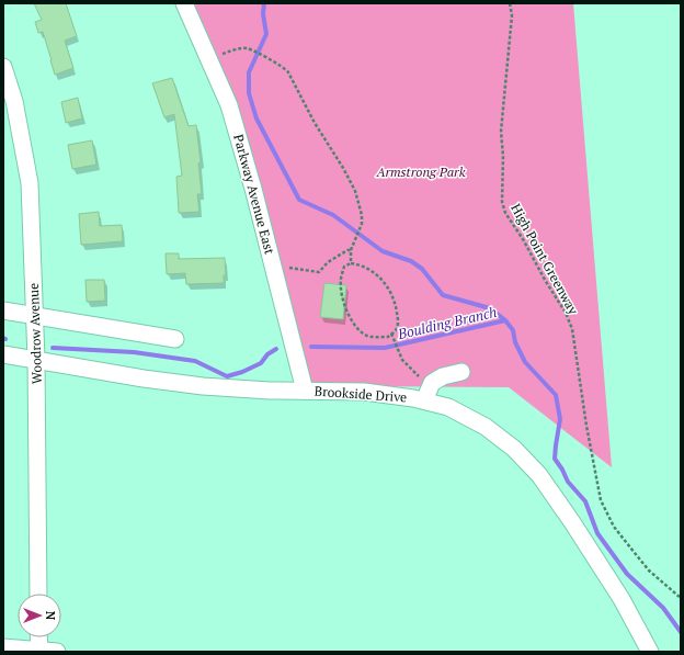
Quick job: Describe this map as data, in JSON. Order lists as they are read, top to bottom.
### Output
{
  "streets": {
    "street": ["Parkway Avenue East", "Woodrow Avenue", "Brookside Drive"],
    "path": ["High Point Greenway"]
  },
  "crossings": [
    ["Parkway Avenue East", "Brookside Drive"],
    ["Woodrow Avenue", "Brookside Drive"]
  ],
  "water": ["Boulding Branch"],
  "parks": ["Armstrong Park"],
  "north": "right"
}
